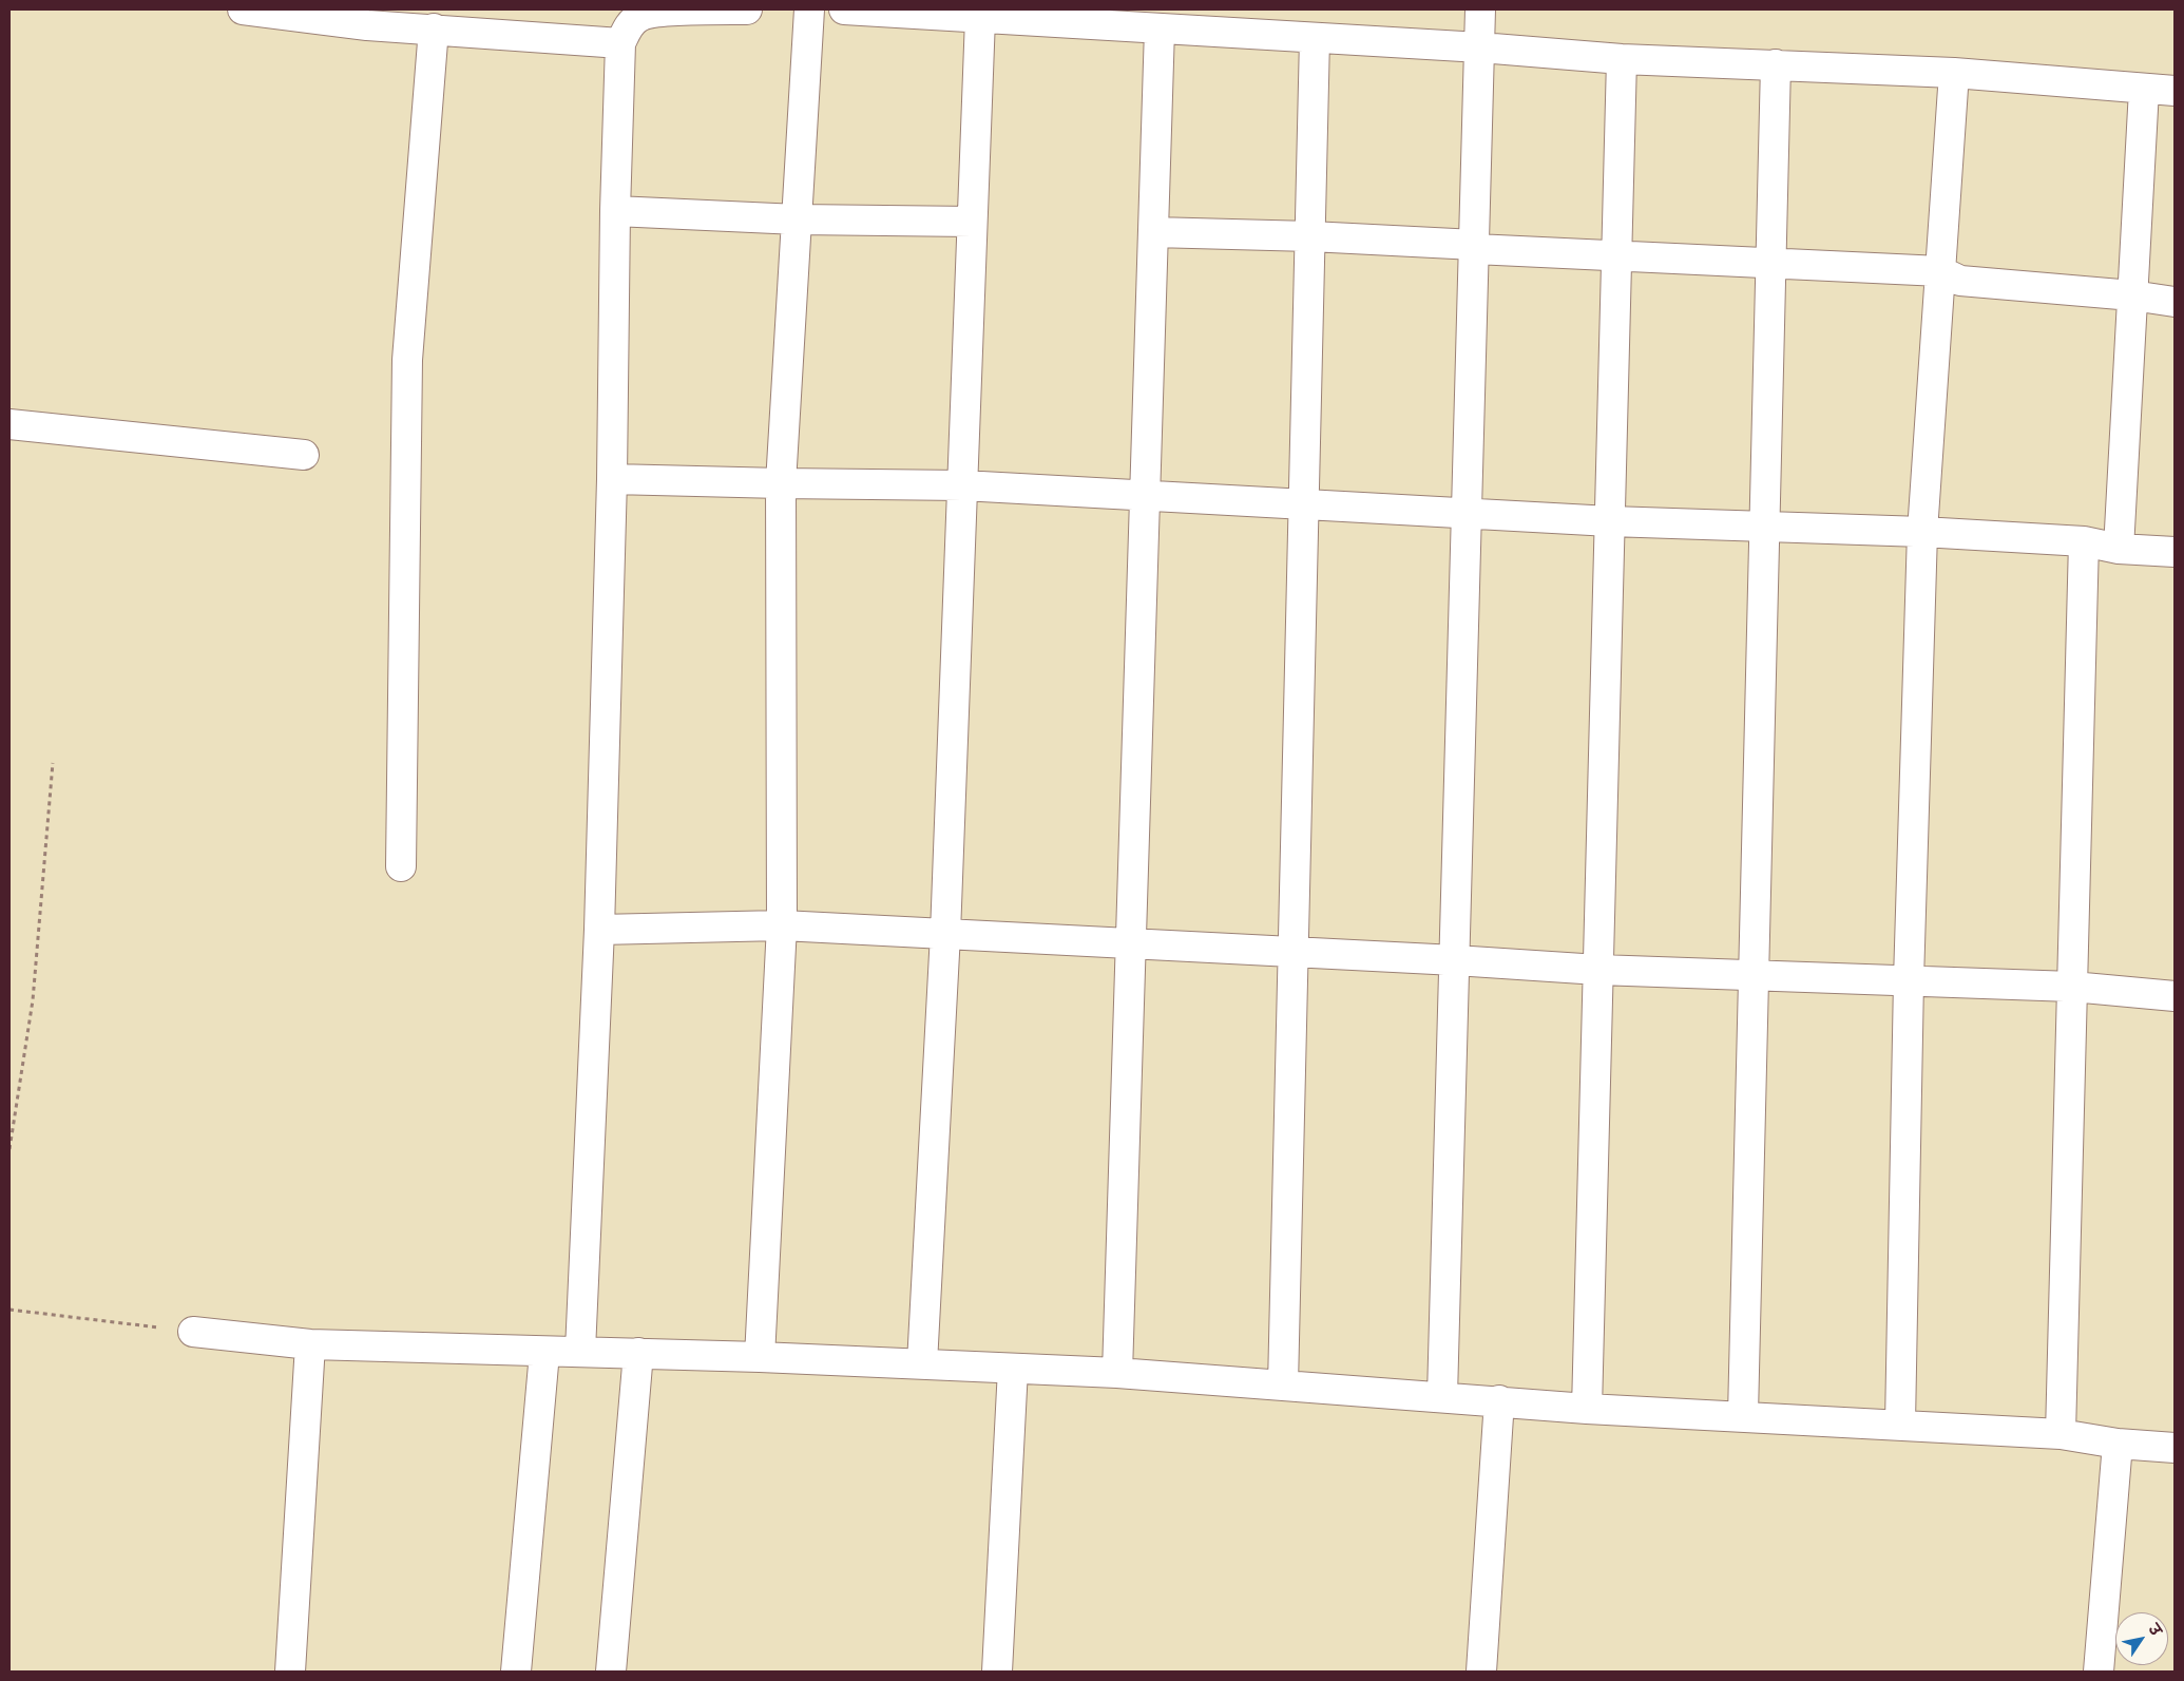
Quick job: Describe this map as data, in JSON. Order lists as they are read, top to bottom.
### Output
{
  "north": "top right"
}
